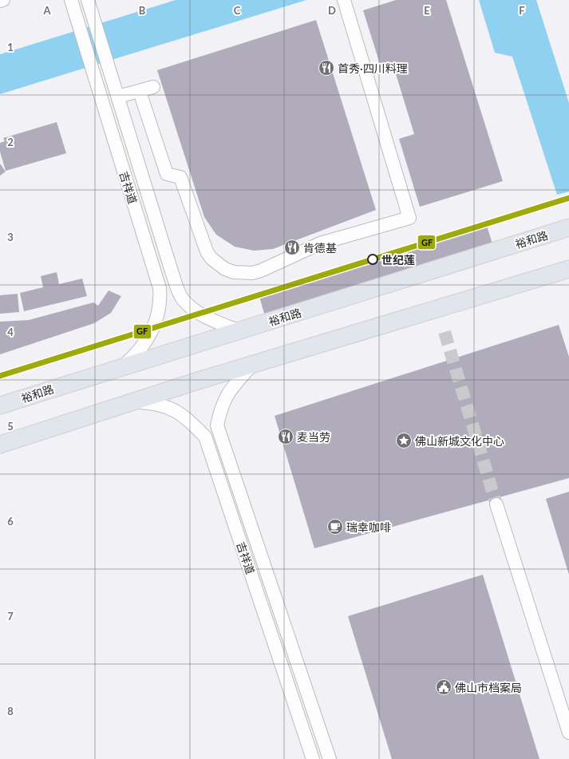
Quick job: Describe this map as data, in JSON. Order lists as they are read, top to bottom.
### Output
{
  "streets": {
    "main road": ["裕和路"],
    "street": ["吉祥道"]
  },
  "crossings": [
    ["吉祥道", "裕和路"]
  ],
  "places": {
    "restaurant": ["首秀·四川料理", "肯德基", "麦当劳"],
    "other": ["世纪莲"],
    "place": ["佛山新城文化中心"],
    "cafe": ["瑞幸咖啡"],
    "public building": ["佛山市档案局"]
  },
  "lines": ["transit line GF"],
  "grid": {
    "columns": [
      "A",
      "B",
      "C",
      "D",
      "E",
      "F"
    ],
    "rows": [
      "1",
      "2",
      "3",
      "4",
      "5",
      "6",
      "7",
      "8"
    ]
  }
}
